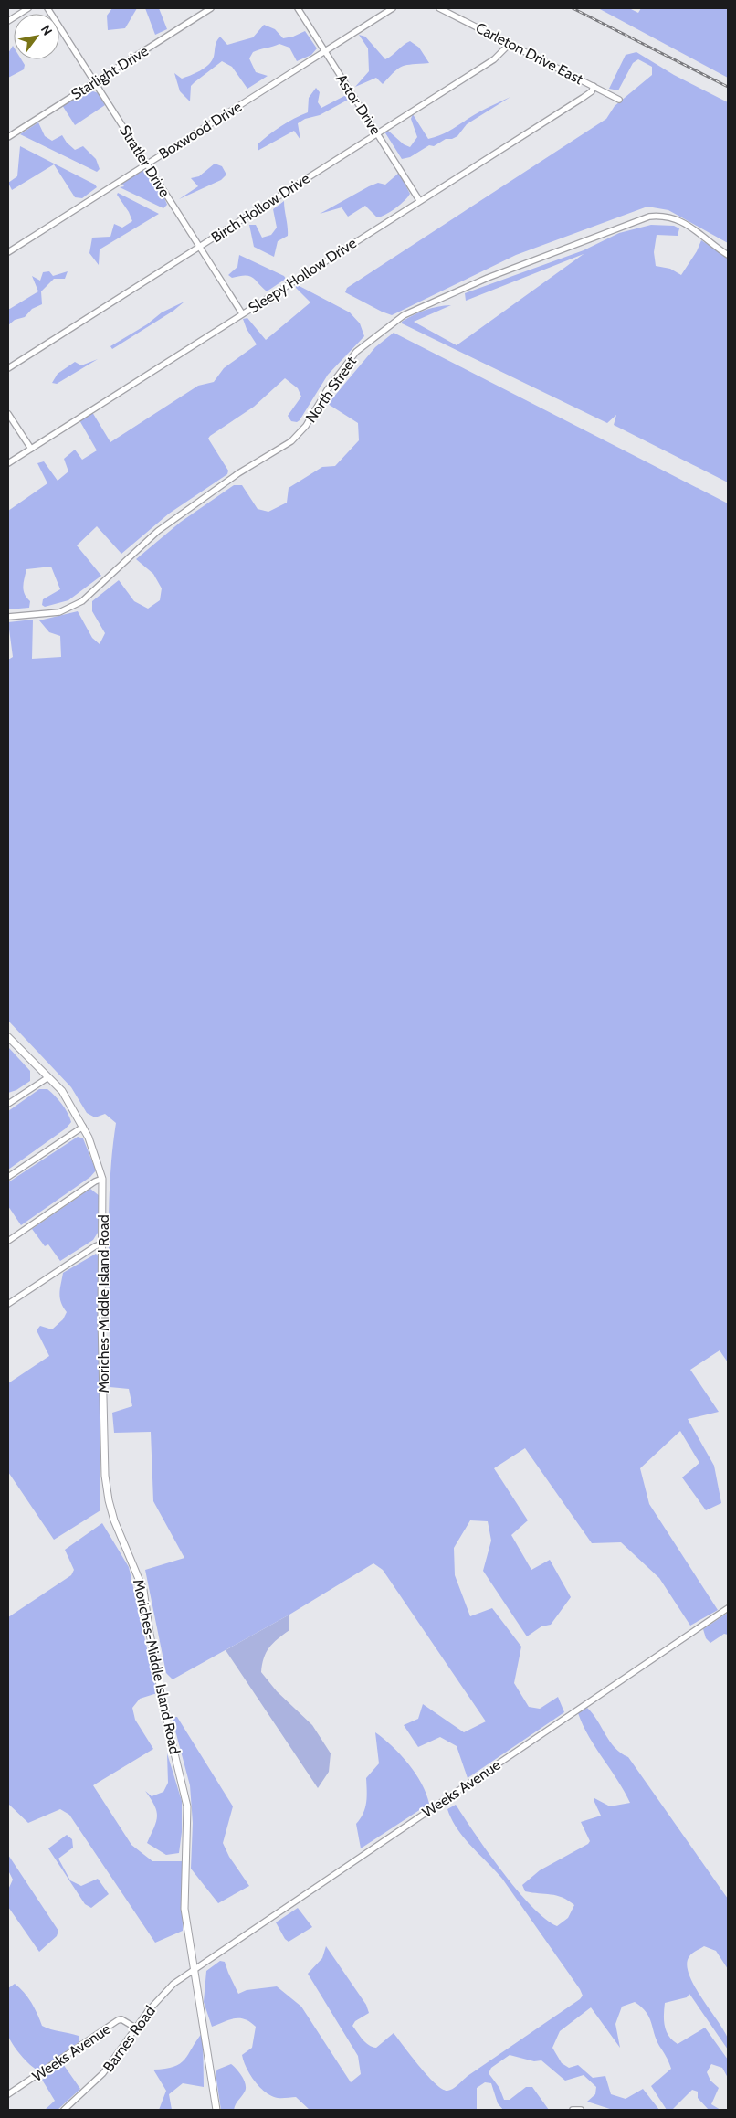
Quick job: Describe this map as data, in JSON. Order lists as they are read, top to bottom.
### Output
{
  "streets": {
    "main road": ["Moriches-Middle Island Road"],
    "street": [
      "Carleton Drive East",
      "Starlight Drive",
      "Astor Drive",
      "Boxwood Drive",
      "Stratler Drive",
      "Birch Hollow Drive",
      "Sleepy Hollow Drive",
      "North Street",
      "Weeks Avenue",
      "Barnes Road"
    ]
  },
  "crossings": [
    ["Carleton Drive East", "Birch Hollow Drive"],
    ["Carleton Drive East", "Sleepy Hollow Drive"],
    ["Starlight Drive", "Stratler Drive"],
    ["Astor Drive", "Boxwood Drive"],
    ["Astor Drive", "Birch Hollow Drive"],
    ["Astor Drive", "Sleepy Hollow Drive"],
    ["Boxwood Drive", "Stratler Drive"],
    ["Stratler Drive", "Birch Hollow Drive"],
    ["Stratler Drive", "Sleepy Hollow Drive"],
    ["Moriches-Middle Island Road", "Weeks Avenue"],
    ["Moriches-Middle Island Road", "Barnes Road"],
    ["Weeks Avenue", "Barnes Road"]
  ],
  "north": "top right"
}
